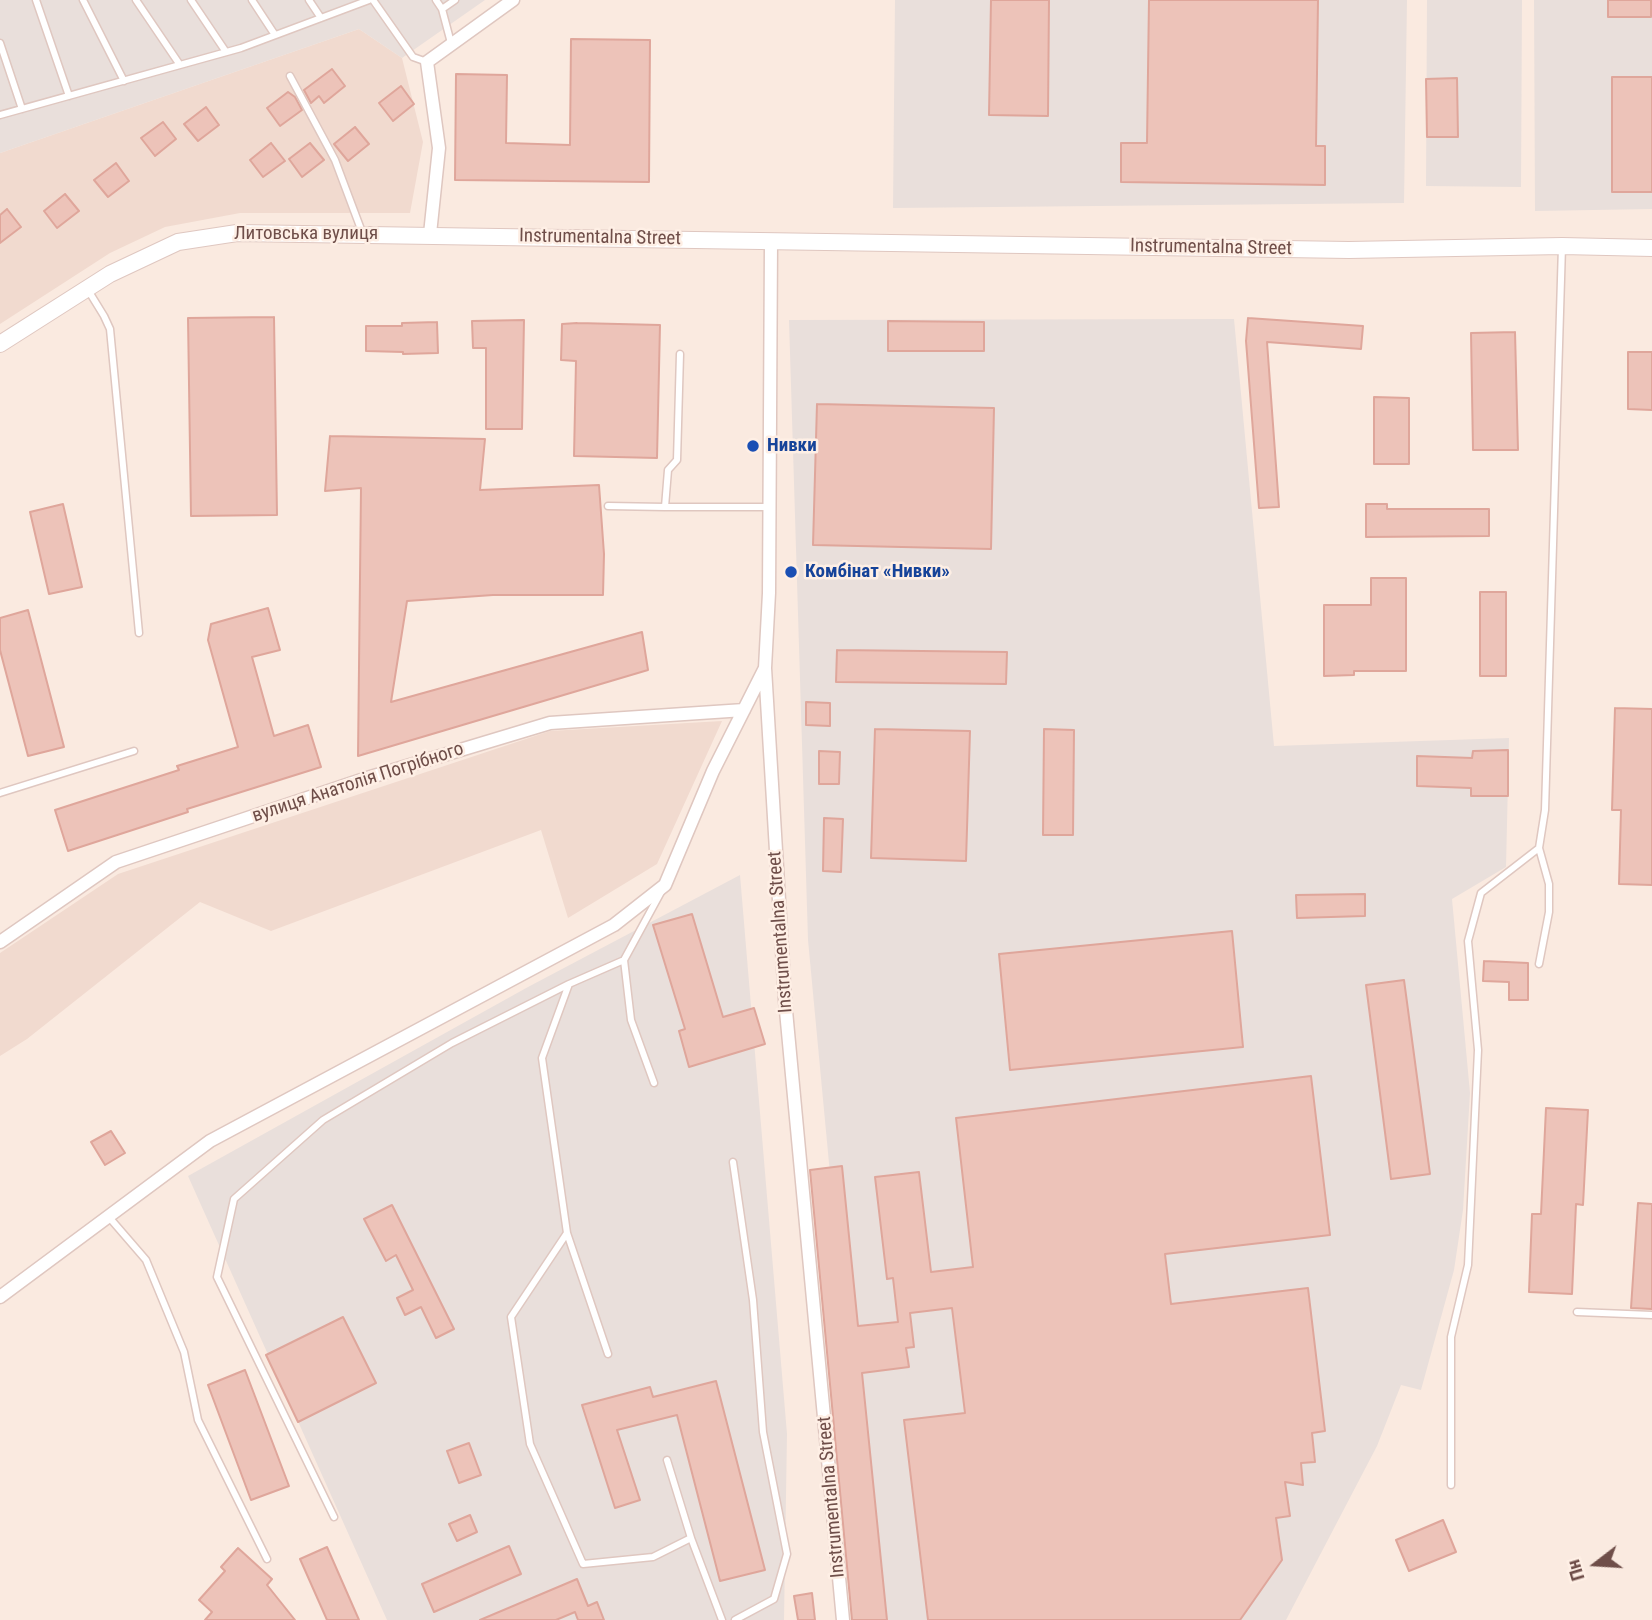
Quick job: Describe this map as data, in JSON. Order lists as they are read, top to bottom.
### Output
{
  "streets": {
    "street": ["Литовська вулиця", "Instrumentalna Street", "вулиця Анатолія Погрібного"]
  },
  "crossings": [
    ["Литовська вулиця", "Instrumentalna Street"]
  ],
  "places": ["Нивки", "Комбінат «Нивки»"],
  "north": "left"
}
